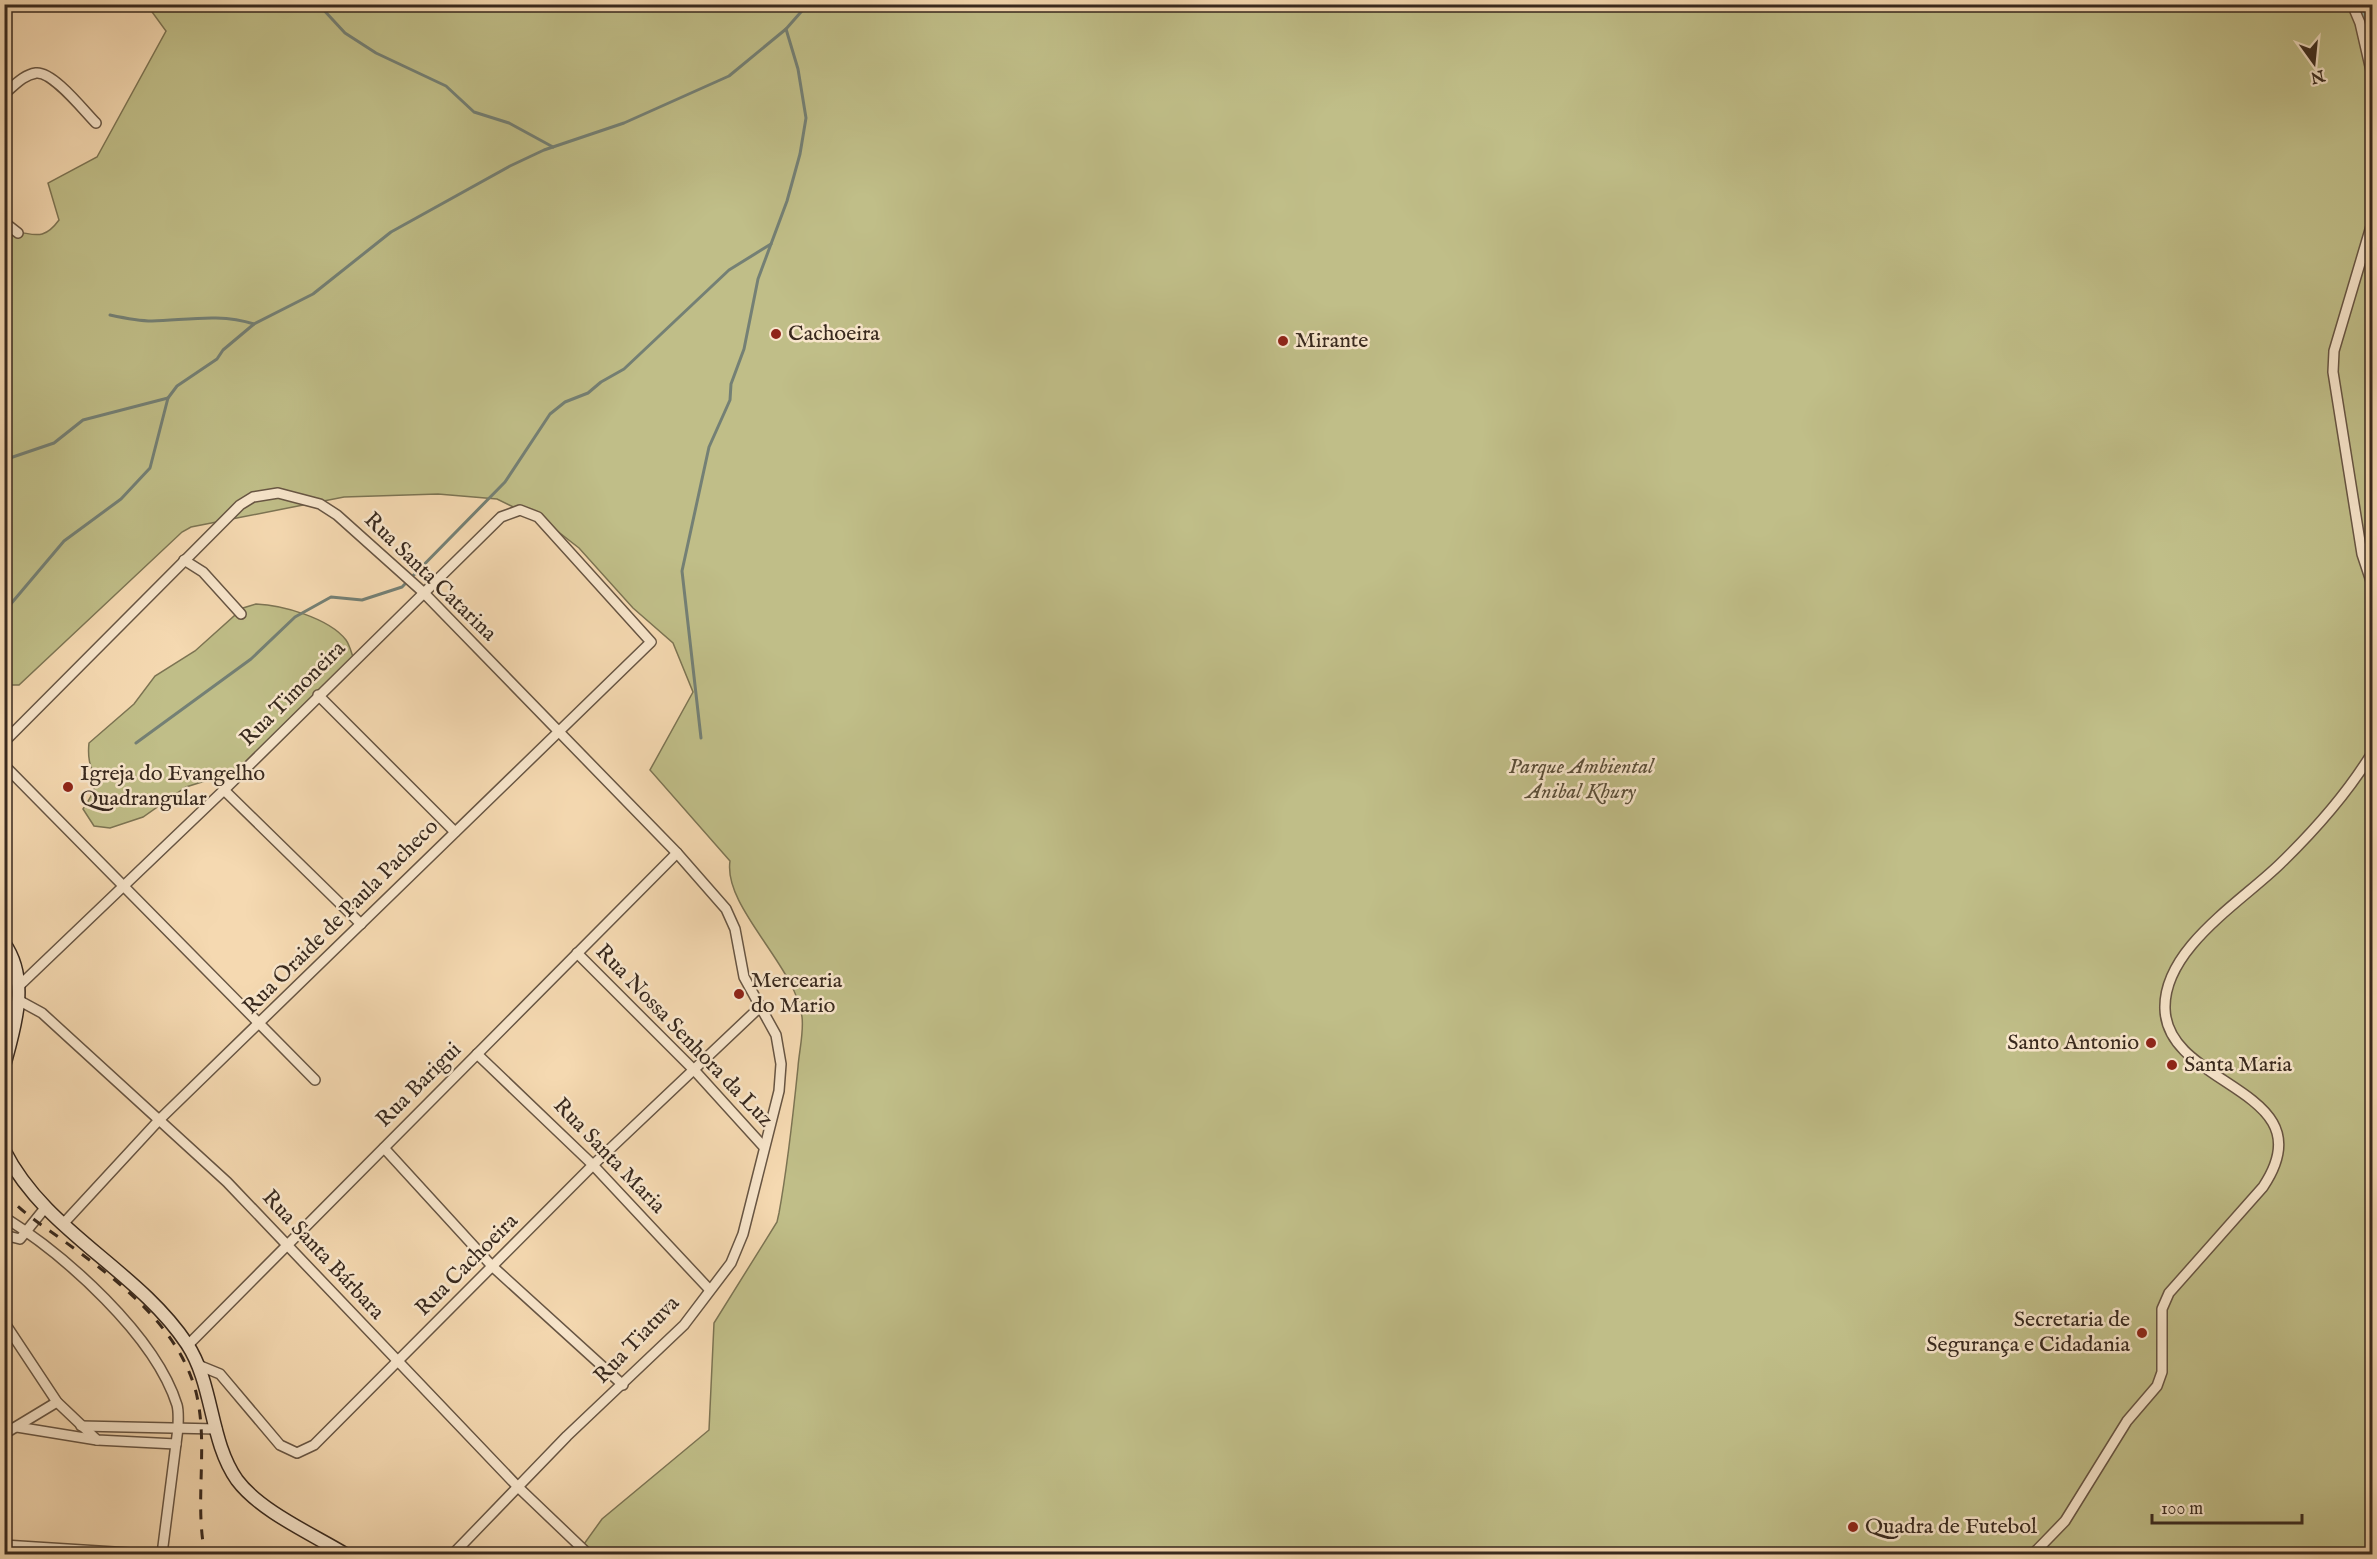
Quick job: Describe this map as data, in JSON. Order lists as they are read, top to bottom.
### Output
{
  "streets": {
    "street": [
      "Rua Santa Catarina",
      "Rua Timoneira",
      "Rua Oraide de Paula Pacheco",
      "Rua Nossa Senhora da Luz",
      "Rua Barigui",
      "Rua Santa Maria",
      "Rua Santa Bárbara",
      "Rua Cachoeira",
      "Rua Tiatuva"
    ]
  },
  "crossings": [
    ["Rua Santa Catarina", "Rua Timoneira"],
    ["Rua Santa Catarina", "Rua Oraide de Paula Pacheco"],
    ["Rua Santa Catarina", "Rua Barigui"],
    ["Rua Santa Catarina", "Rua Cachoeira"],
    ["Rua Santa Catarina", "Rua Tiatuva"],
    ["Rua Timoneira", "Rua Oraide de Paula Pacheco"],
    ["Rua Oraide de Paula Pacheco", "Rua Santa Bárbara"],
    ["Rua Nossa Senhora da Luz", "Rua Barigui"],
    ["Rua Nossa Senhora da Luz", "Rua Cachoeira"],
    ["Rua Nossa Senhora da Luz", "Rua Tiatuva"],
    ["Rua Barigui", "Rua Santa Maria"],
    ["Rua Barigui", "Rua Santa Bárbara"],
    ["Rua Santa Maria", "Rua Cachoeira"],
    ["Rua Santa Maria", "Rua Tiatuva"],
    ["Rua Santa Bárbara", "Rua Cachoeira"],
    ["Rua Santa Bárbara", "Rua Tiatuva"],
    ["Rua Cachoeira", "Rua Tiatuva"]
  ],
  "parks": ["Parque Ambiental Anibal Khury"],
  "places": [
    "Cachoeira",
    "Mirante",
    "Igreja do Evangelho Quadrangular",
    "Mercearia do Mario",
    "Santo Antonio",
    "Santa Maria",
    "Secretaria de Segurança e Cidadania",
    "Quadra de Futebol"
  ],
  "scale_bar": "100 m",
  "north": "bottom"
}
